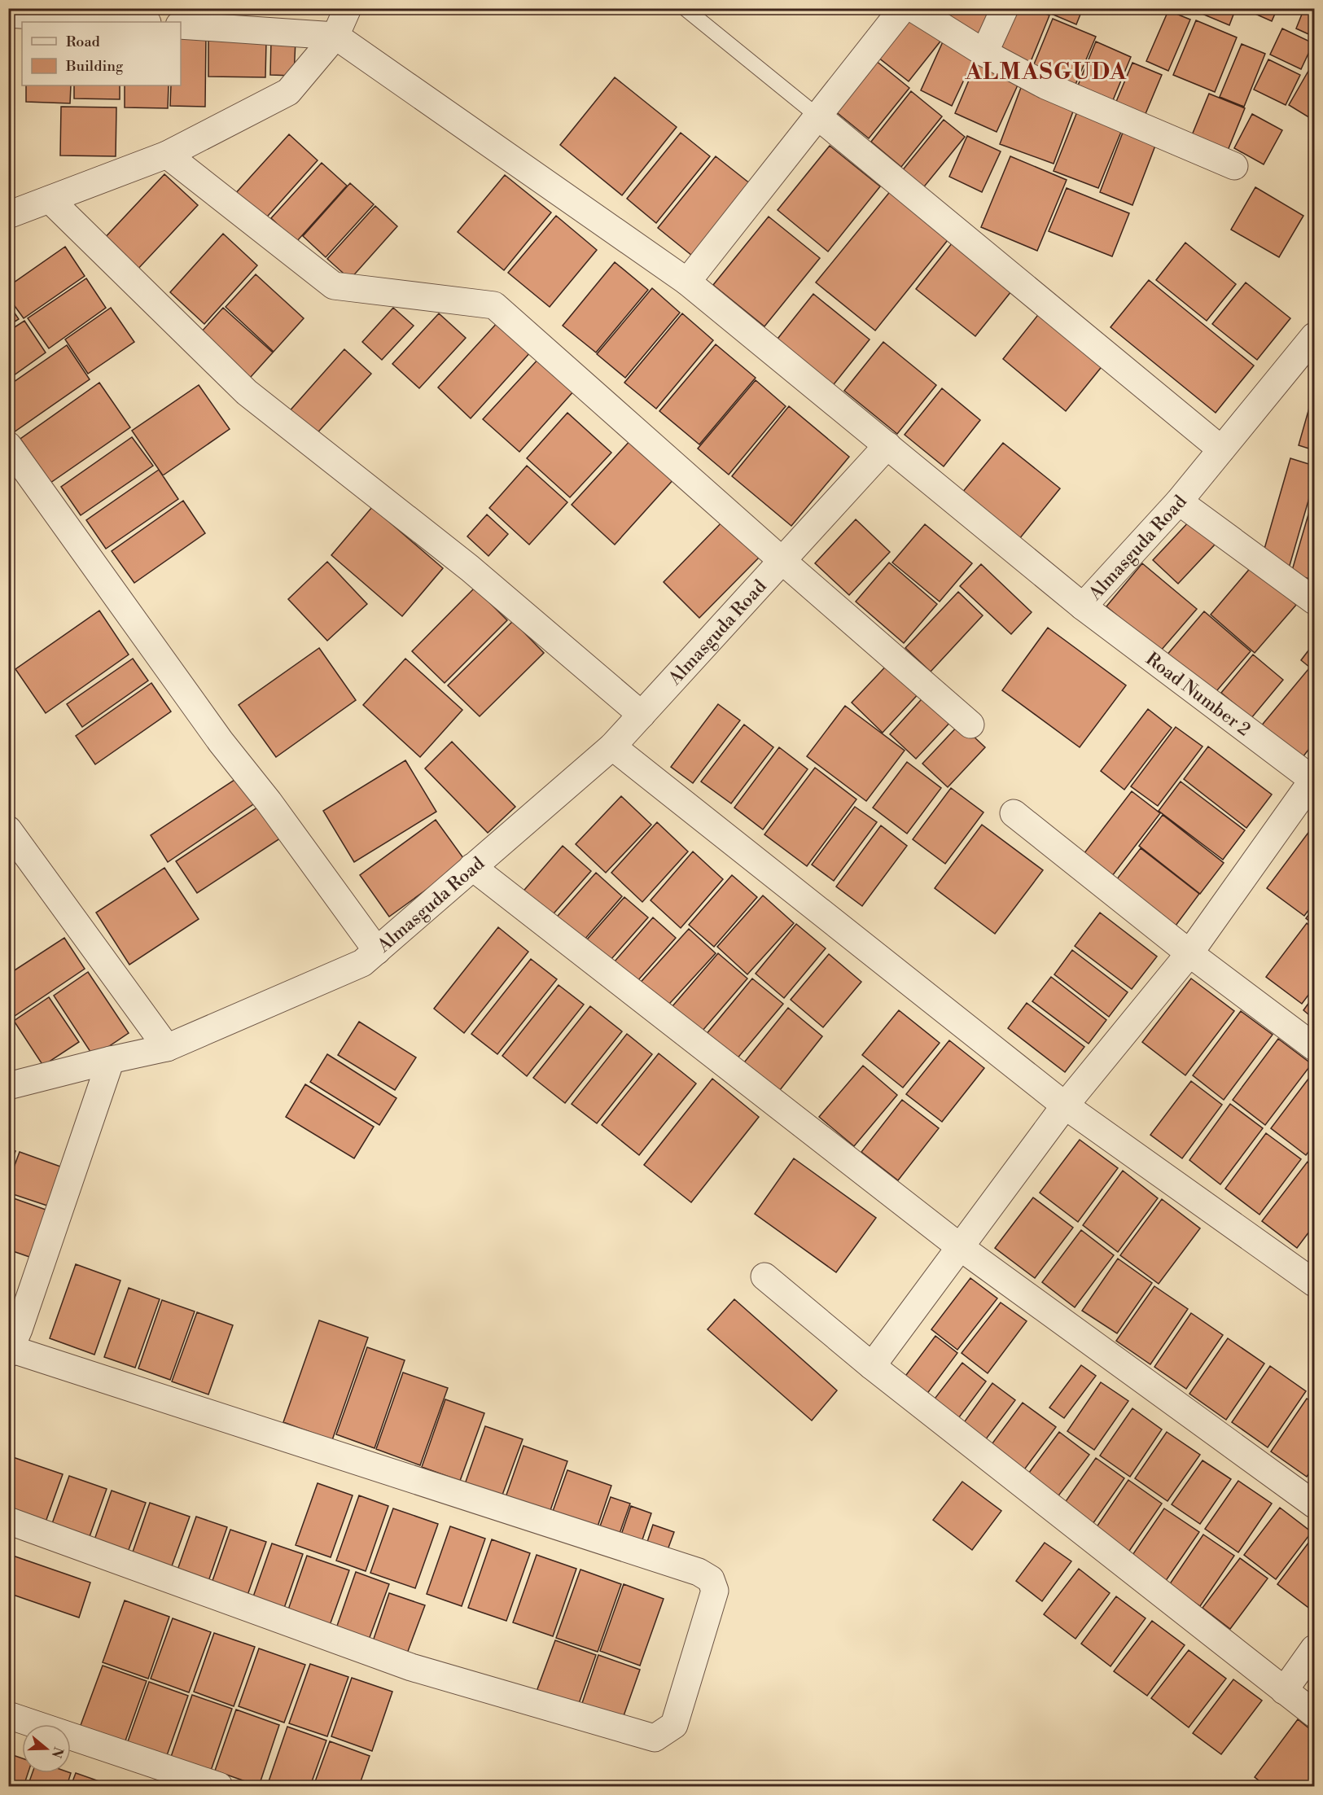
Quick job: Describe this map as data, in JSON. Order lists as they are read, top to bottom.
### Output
{
  "streets": {
    "street": ["Almasguda Road", "Road Number 2"]
  },
  "crossings": [
    ["Almasguda Road", "Road Number 2"]
  ],
  "districts": ["ALMASGUDA"],
  "legend": ["Road", "Building"],
  "north": "right"
}
